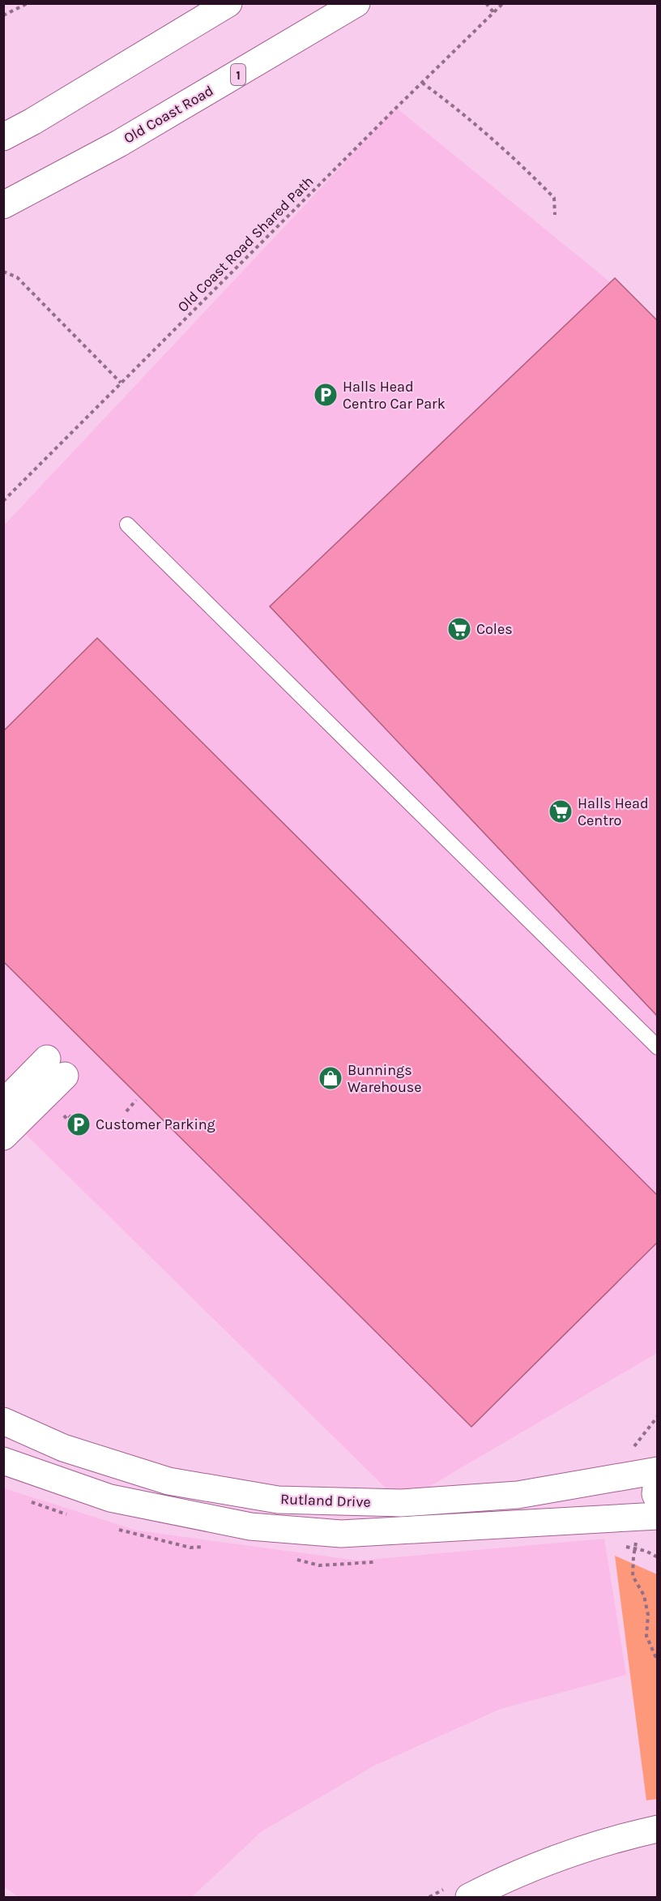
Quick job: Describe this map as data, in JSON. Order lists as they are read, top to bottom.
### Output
{
  "streets": {
    "main road": ["1", "Old Coast Road", "Rutland Drive"],
    "path": ["Old Coast Road Shared Path"]
  },
  "places": {
    "parking": ["Halls Head Centro Car Park", "Customer Parking"],
    "supermarket": ["Coles", "Halls Head Centro"],
    "shop": ["Bunnings Warehouse"]
  }
}
